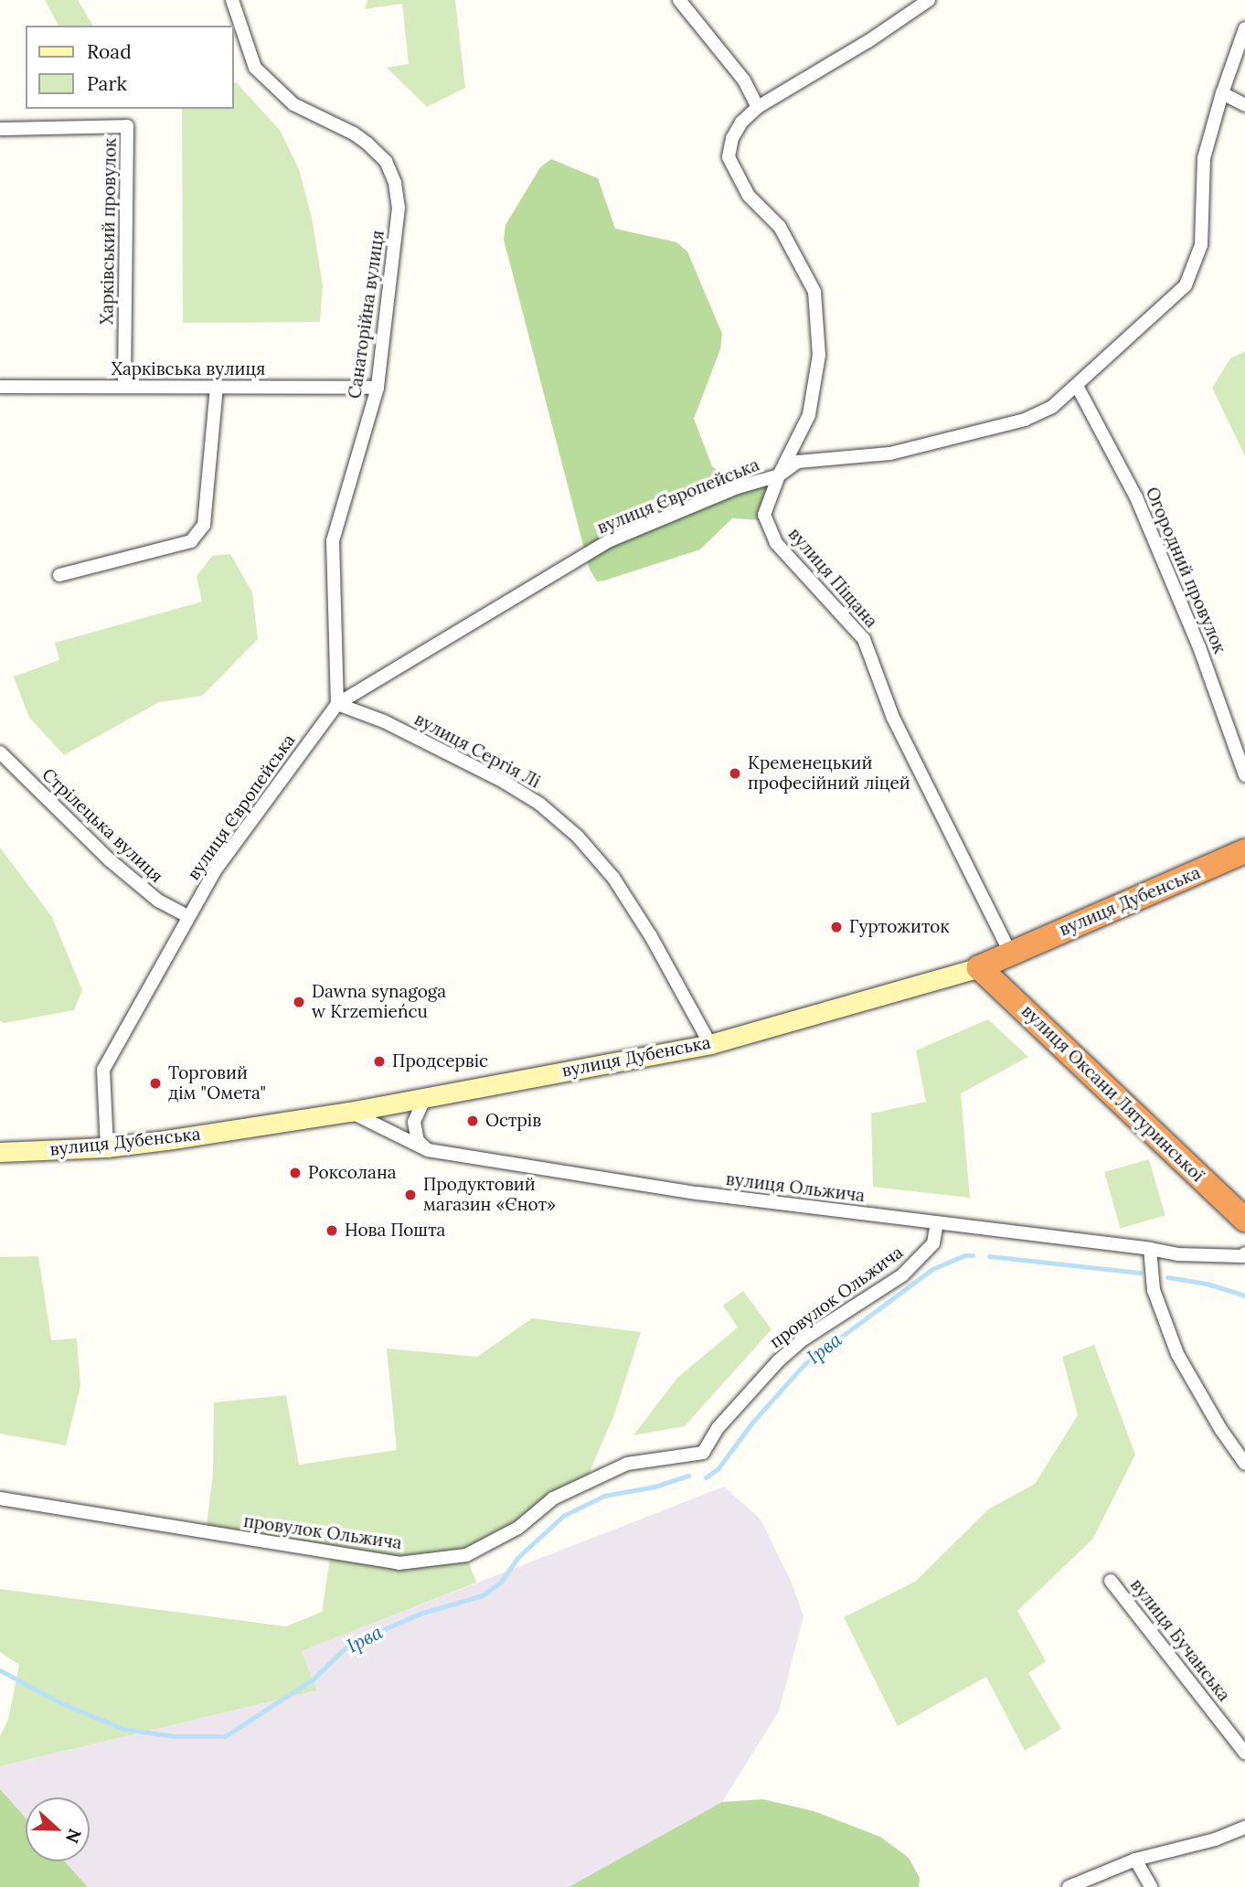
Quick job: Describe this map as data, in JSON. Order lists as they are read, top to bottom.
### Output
{
  "streets": {
    "highway": ["вулиця Дубенська", "вулиця Оксани Лятуринської"],
    "street": [
      "Харківський провулок",
      "Санаторійна вулиця",
      "Харківська вулиця",
      "вулиця Європейська",
      "Огородний провулок",
      "вулиця Піщана",
      "вулиця Сергія Лі",
      "Стрілецька вулиця",
      "вулиця Ольжича",
      "провулок Ольжича",
      "вулиця Бучанська"
    ]
  },
  "crossings": [
    ["Харківський провулок", "Харківська вулиця"],
    ["Санаторійна вулиця", "Харківська вулиця"],
    ["Санаторійна вулиця", "вулиця Європейська"],
    ["Санаторійна вулиця", "вулиця Сергія Лі"],
    ["вулиця Європейська", "Огородний провулок"],
    ["вулиця Європейська", "вулиця Піщана"],
    ["вулиця Європейська", "вулиця Сергія Лі"],
    ["вулиця Європейська", "Стрілецька вулиця"],
    ["вулиця Європейська", "вулиця Дубенська"],
    ["вулиця Піщана", "вулиця Дубенська"],
    ["вулиця Сергія Лі", "вулиця Дубенська"],
    ["вулиця Дубенська", "вулиця Оксани Лятуринської"],
    ["вулиця Дубенська", "вулиця Ольжича"],
    ["вулиця Ольжича", "провулок Ольжича"]
  ],
  "water": ["Ірва"],
  "places": [
    "Кременецький професійний ліцей",
    "Гуртожиток",
    "Dawna synagoga w Krzemieńcu",
    "Продсервіс",
    "Торговий дім \"Омета\"",
    "Острів",
    "Роксолана",
    "Продуктовий магазин «Єнот»",
    "Нова Пошта"
  ],
  "legend": ["Road", "Park"],
  "north": "right"
}
